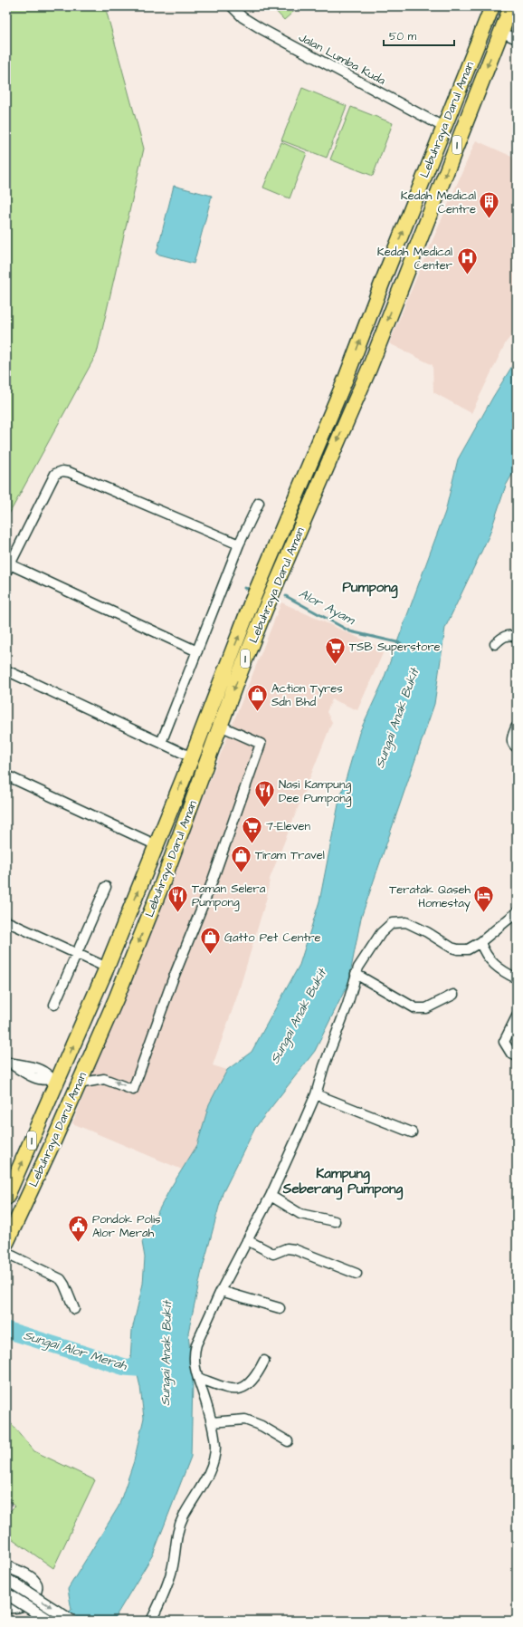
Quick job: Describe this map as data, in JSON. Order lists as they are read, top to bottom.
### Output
{
  "streets": {
    "highway": ["Lebuhraya Darul Aman", "1"],
    "street": ["Jalan Lumba Kuda"]
  },
  "crossings": [
    ["Jalan Lumba Kuda", "Lebuhraya Darul Aman"]
  ],
  "districts": ["Pumpong", "Kampung Seberang Pumpong"],
  "water": ["Alor Ayam", "Sungai Anak Bukit", "Sungai Alor Merah"],
  "places": {
    "building": ["Kedah Medical Centre"],
    "hospital": ["Kedah Medical Center"],
    "supermarket": ["TSB Superstore", "7-Eleven"],
    "shop": ["Action Tyres Sdn Bhd", "Tiram Travel", "Gatto Pet Centre"],
    "restaurant": ["Nasi Kampung Dee Pumpong", "Taman Selera Pumpong"],
    "hotel": ["Teratak Qaseh Homestay"],
    "public building": ["Pondok Polis Alor Merah"]
  },
  "scale_bar": "50 m"
}
